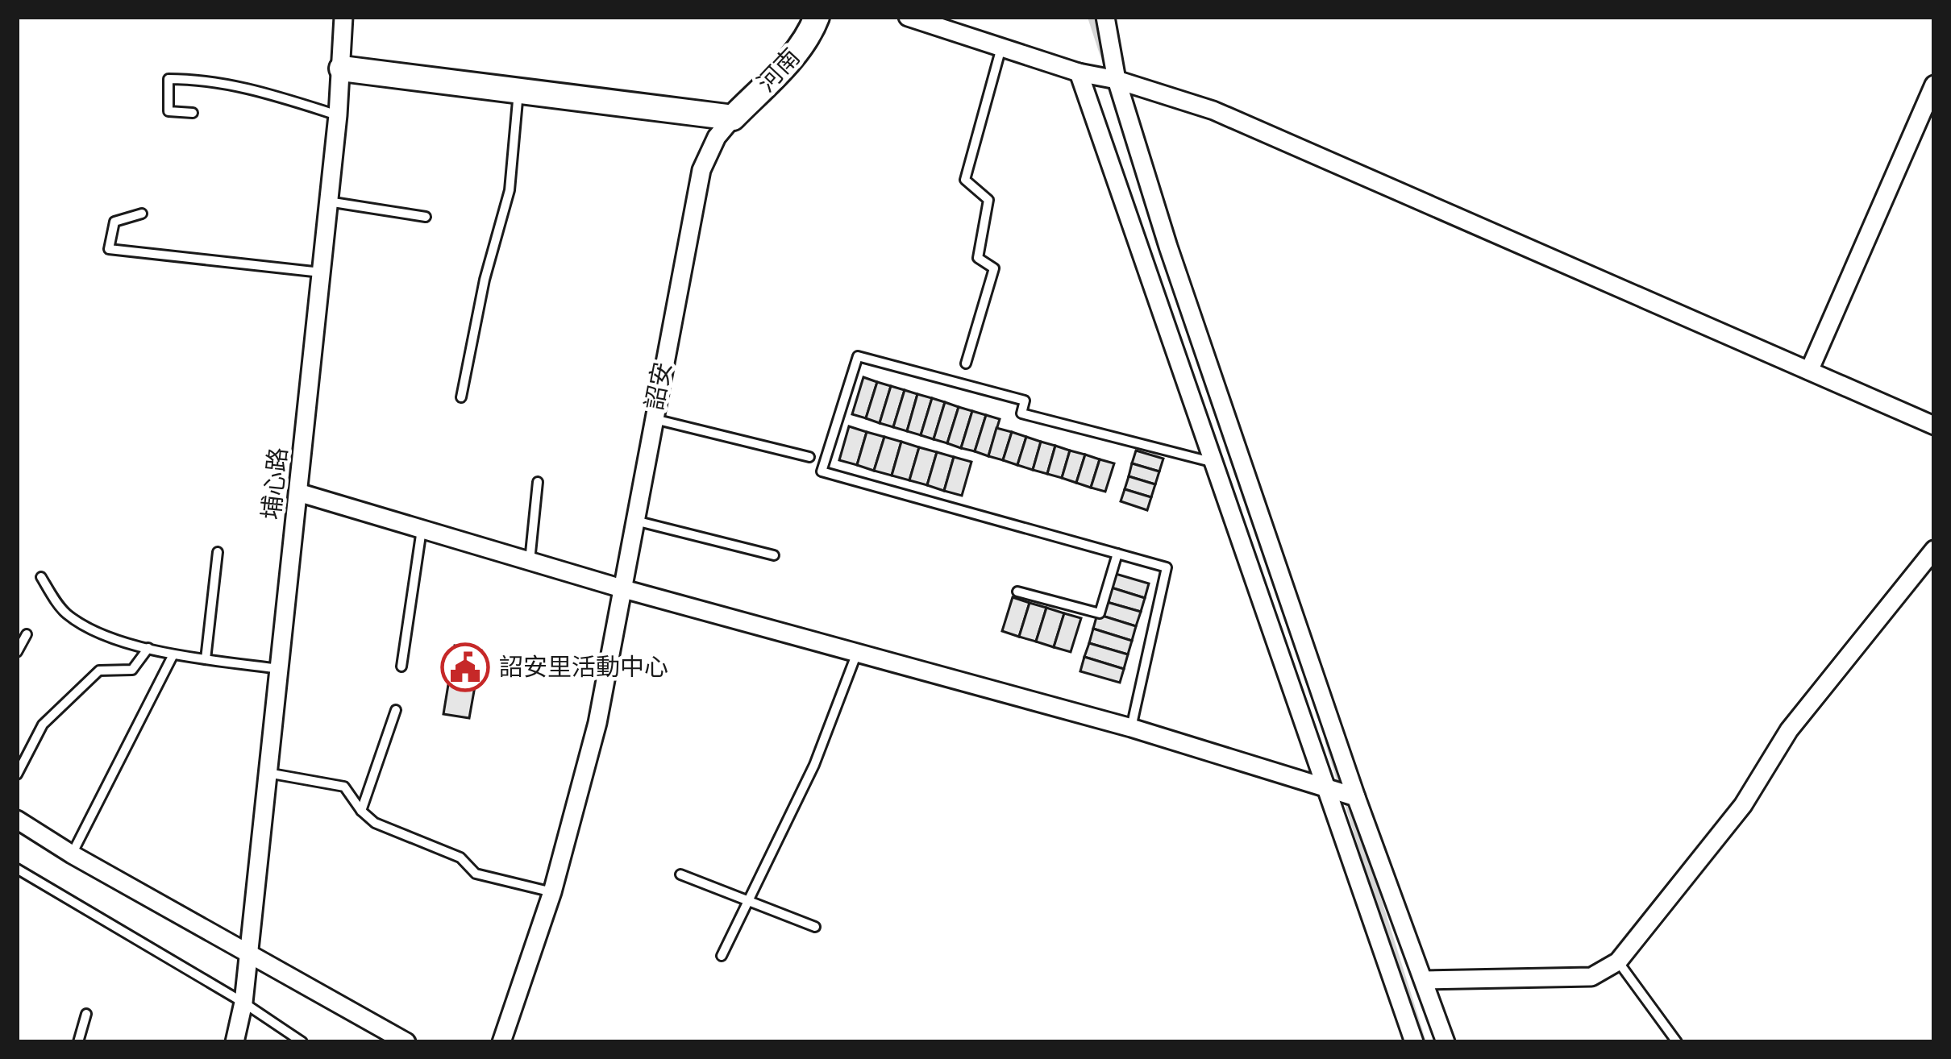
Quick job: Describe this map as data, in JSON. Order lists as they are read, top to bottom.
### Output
{
  "streets": {
    "street": ["河南", "詔安", "埔心路"]
  },
  "crossings": [
    ["河南", "詔安"]
  ],
  "places": {
    "public building": ["詔安里活動中心"]
  }
}
